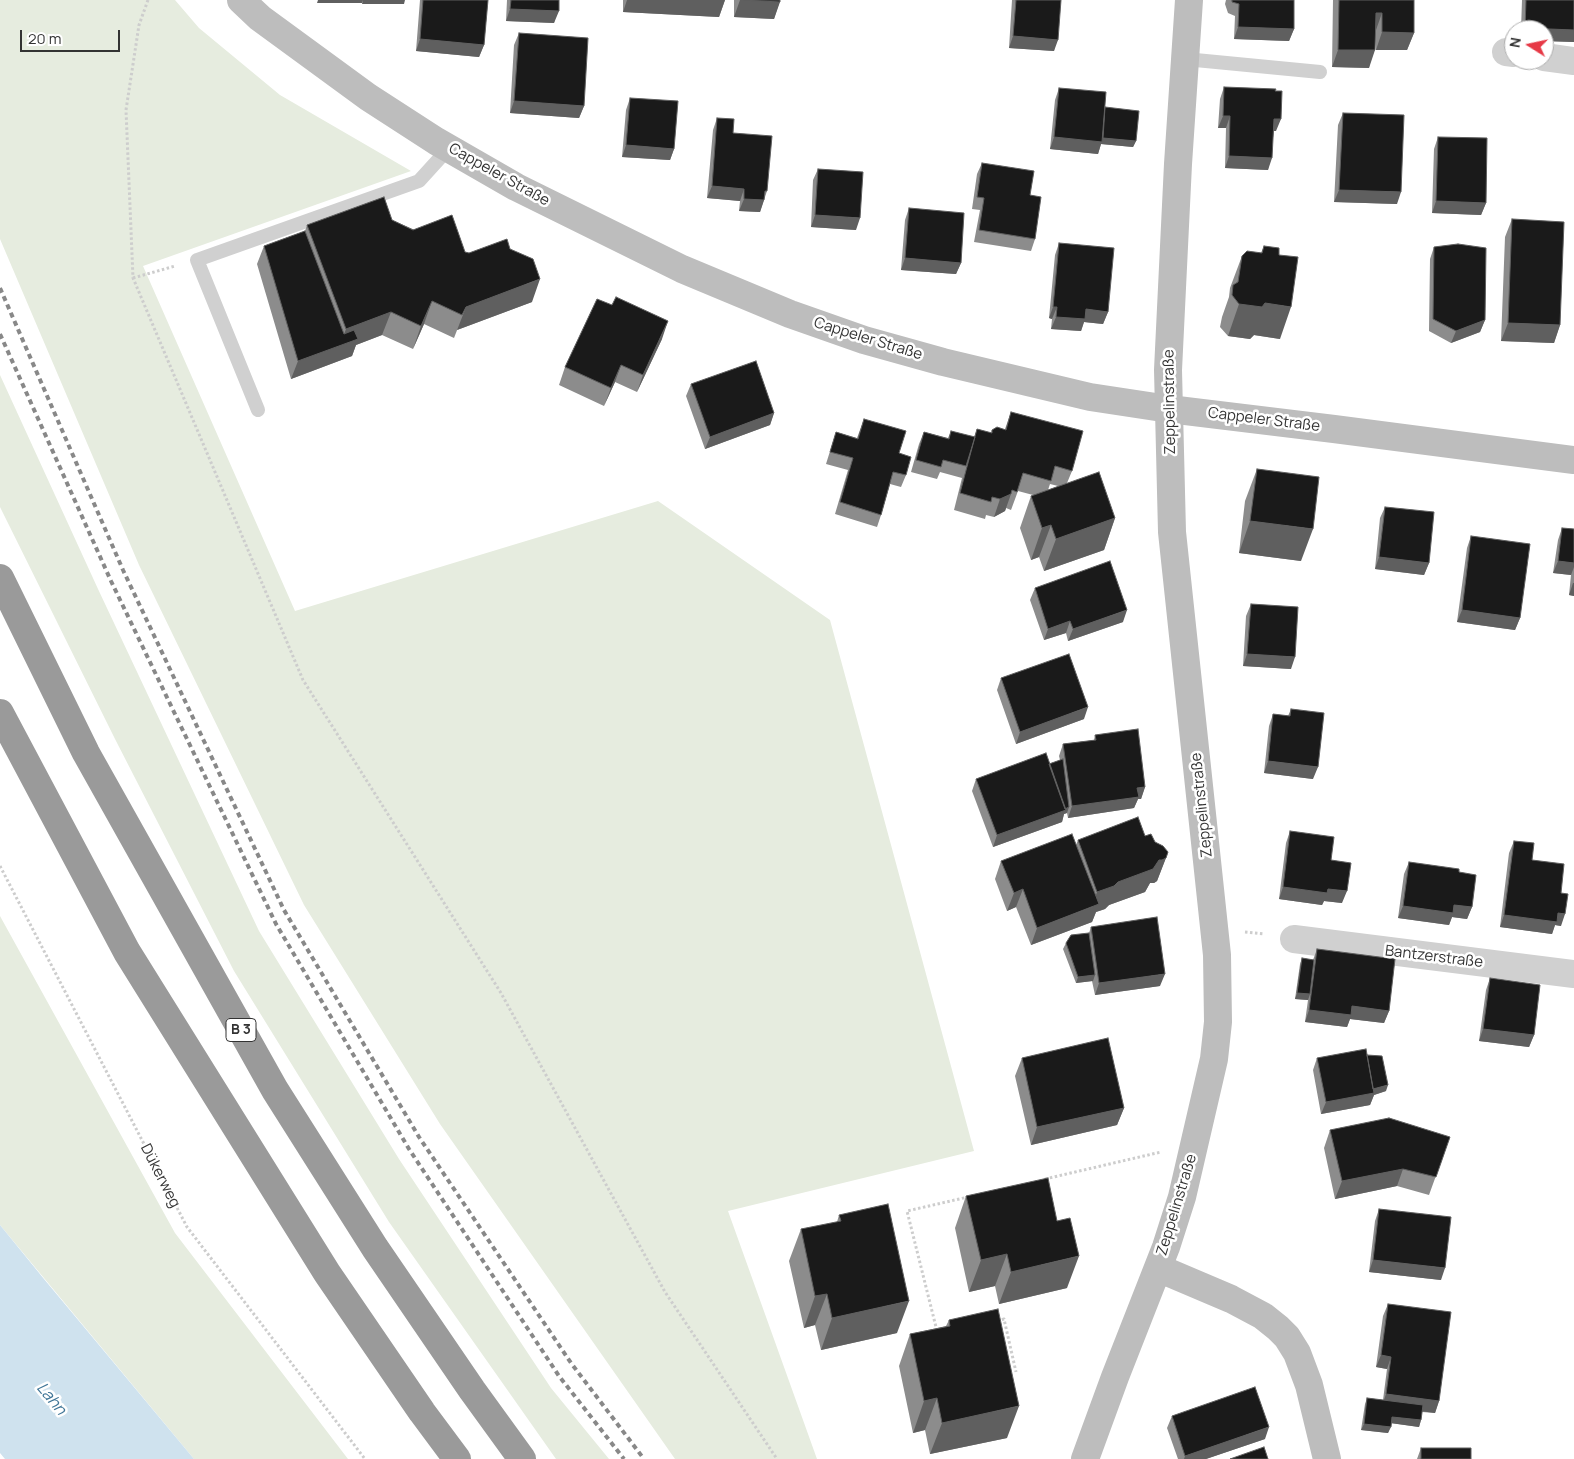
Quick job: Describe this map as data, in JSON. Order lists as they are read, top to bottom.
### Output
{
  "streets": {
    "highway": ["B 3"],
    "main road": ["Cappeler Straße", "Zeppelinstraße"],
    "street": ["Bantzerstraße"],
    "path": ["Dükerweg"]
  },
  "crossings": [
    ["Cappeler Straße", "Zeppelinstraße"]
  ],
  "water": ["Lahn"],
  "scale_bar": "20 m",
  "north": "left"
}
